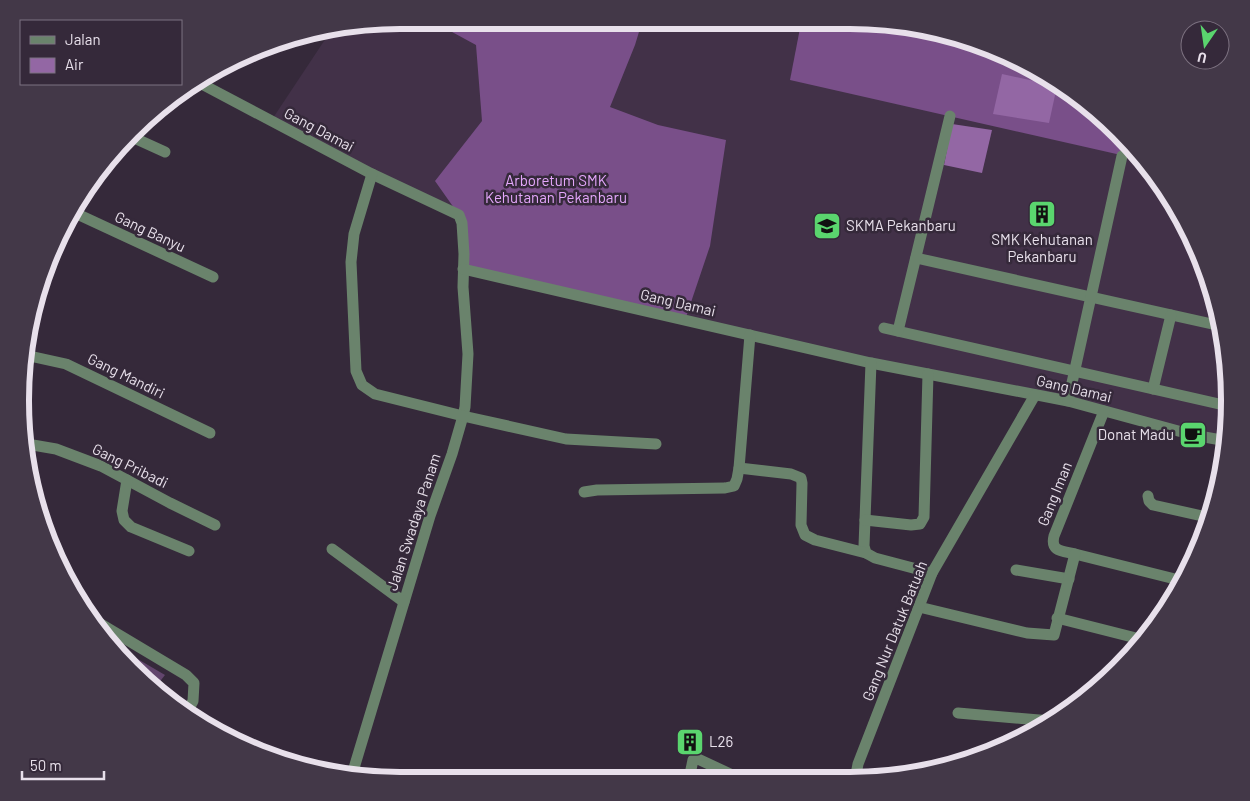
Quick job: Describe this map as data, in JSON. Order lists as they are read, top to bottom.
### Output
{
  "streets": {
    "street": [
      "Gang Damai",
      "Gang Banyu",
      "Gang Mandiri",
      "Gang Pribadi",
      "Gang Iman",
      "Jalan Swadaya Panam",
      "Gang Nur Datuk Batuah"
    ]
  },
  "crossings": [
    ["Gang Damai", "Gang Iman"],
    ["Gang Damai", "Jalan Swadaya Panam"],
    ["Gang Damai", "Gang Nur Datuk Batuah"]
  ],
  "parks": ["Arboretum SMK Kehutanan Pekanbaru"],
  "places": {
    "building": ["SMK Kehutanan Pekanbaru", "L26"],
    "school or university": ["SKMA Pekanbaru"],
    "cafe": ["Donat Madu"]
  },
  "legend": ["Jalan", "Air"],
  "scale_bar": "50 m",
  "north": "bottom"
}
